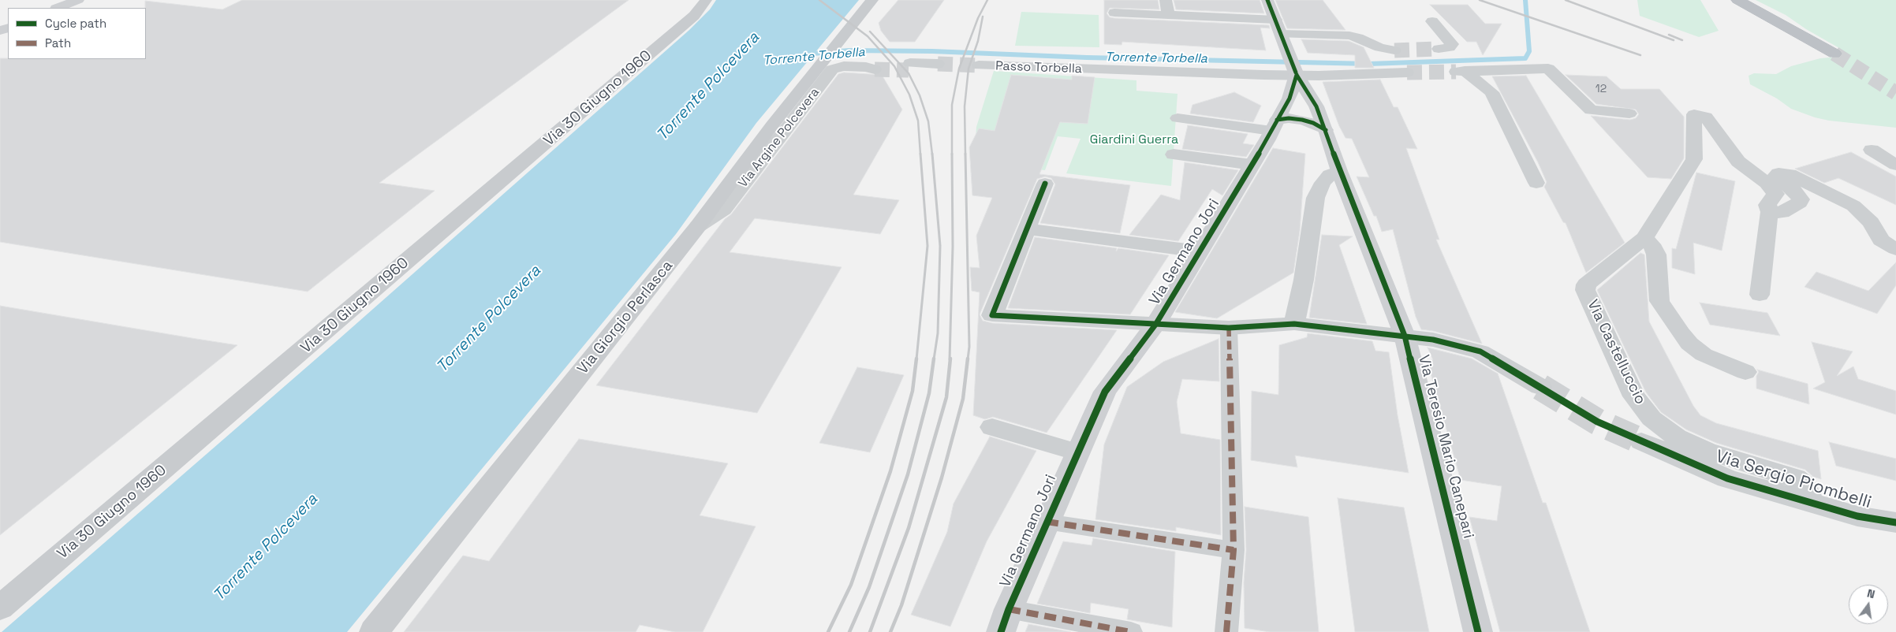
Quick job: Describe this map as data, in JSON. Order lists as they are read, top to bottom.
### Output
{
  "streets": {
    "main road": [
      "Via 30 Giugno 1960",
      "Via Germano Jori",
      "Via Giorgio Perlasca",
      "Via Teresio Mario Canepari"
    ],
    "street": [
      "Passo Torbella",
      "Via Argine Polcevera",
      "Via Castelluccio",
      "Via Sergio Piombelli"
    ]
  },
  "crossings": [
    ["Passo Torbella", "Via Germano Jori"],
    ["Passo Torbella", "Via Teresio Mario Canepari"],
    ["Via Argine Polcevera", "Via Giorgio Perlasca"],
    ["Via Germano Jori", "Via Teresio Mario Canepari"],
    ["Via Castelluccio", "Via Sergio Piombelli"]
  ],
  "water": ["Torrente Torbella", "Torrente Polcevera"],
  "parks": ["Giardini Guerra"],
  "house_numbers": ["12"],
  "legend": ["Cycle path", "Path"],
  "north": "top"
}
